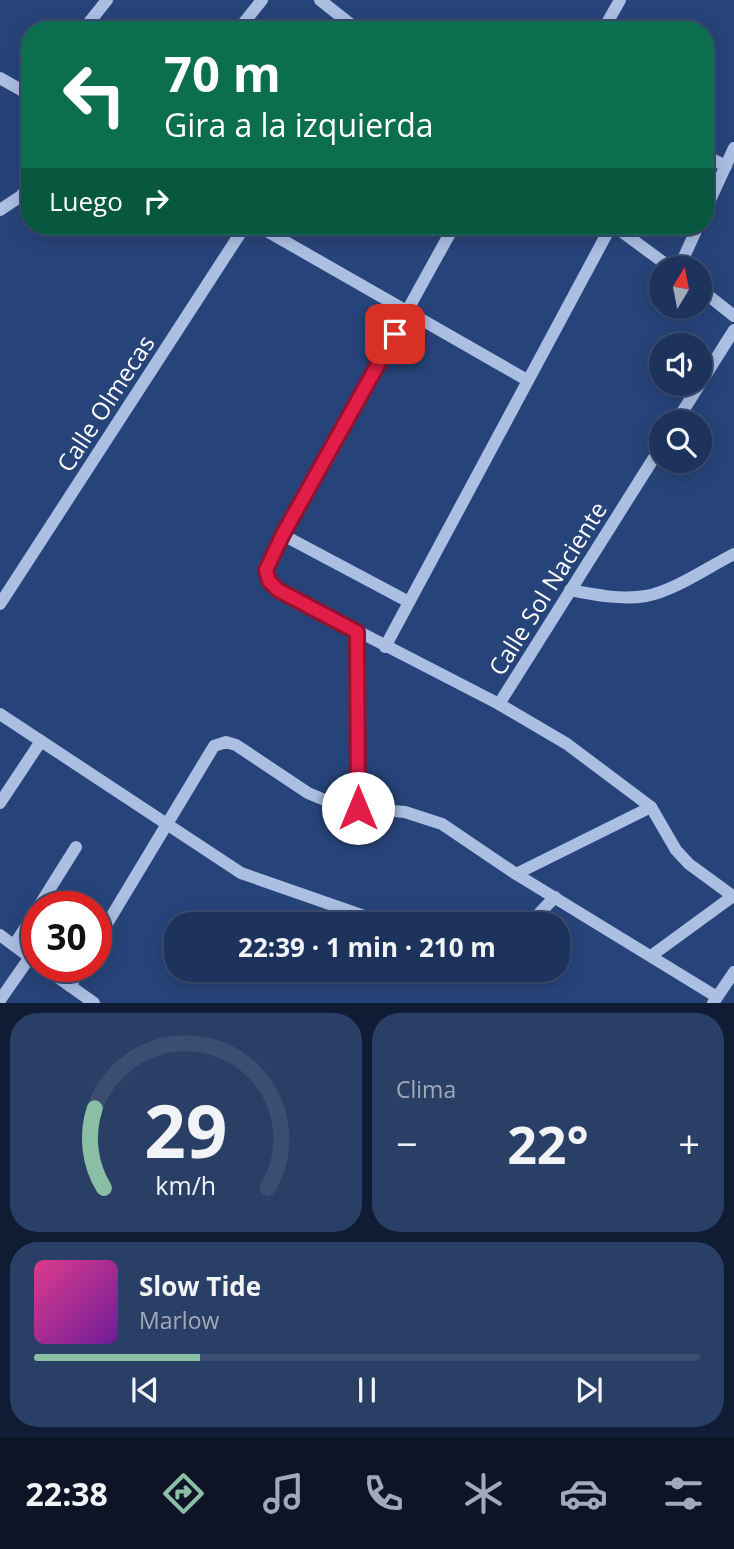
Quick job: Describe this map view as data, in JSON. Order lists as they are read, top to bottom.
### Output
{
  "streets": {
    "street": ["Calle Olmecas", "Calle Sol Naciente"]
  },
  "north": "top",
  "page": {
    "turn": ["70 m", "Gira a la izquierda"],
    "then": "Luego",
    "limit": "30",
    "trip": "22:39 · 1 min · 210 m",
    "tile": "Clima",
    "heat": ["−", "22°", "+"],
    "song": ["Slow Tide", "Marlow"],
    "tabs": "22:38",
    "gauge": ["29", "km/h"]
  }
}
